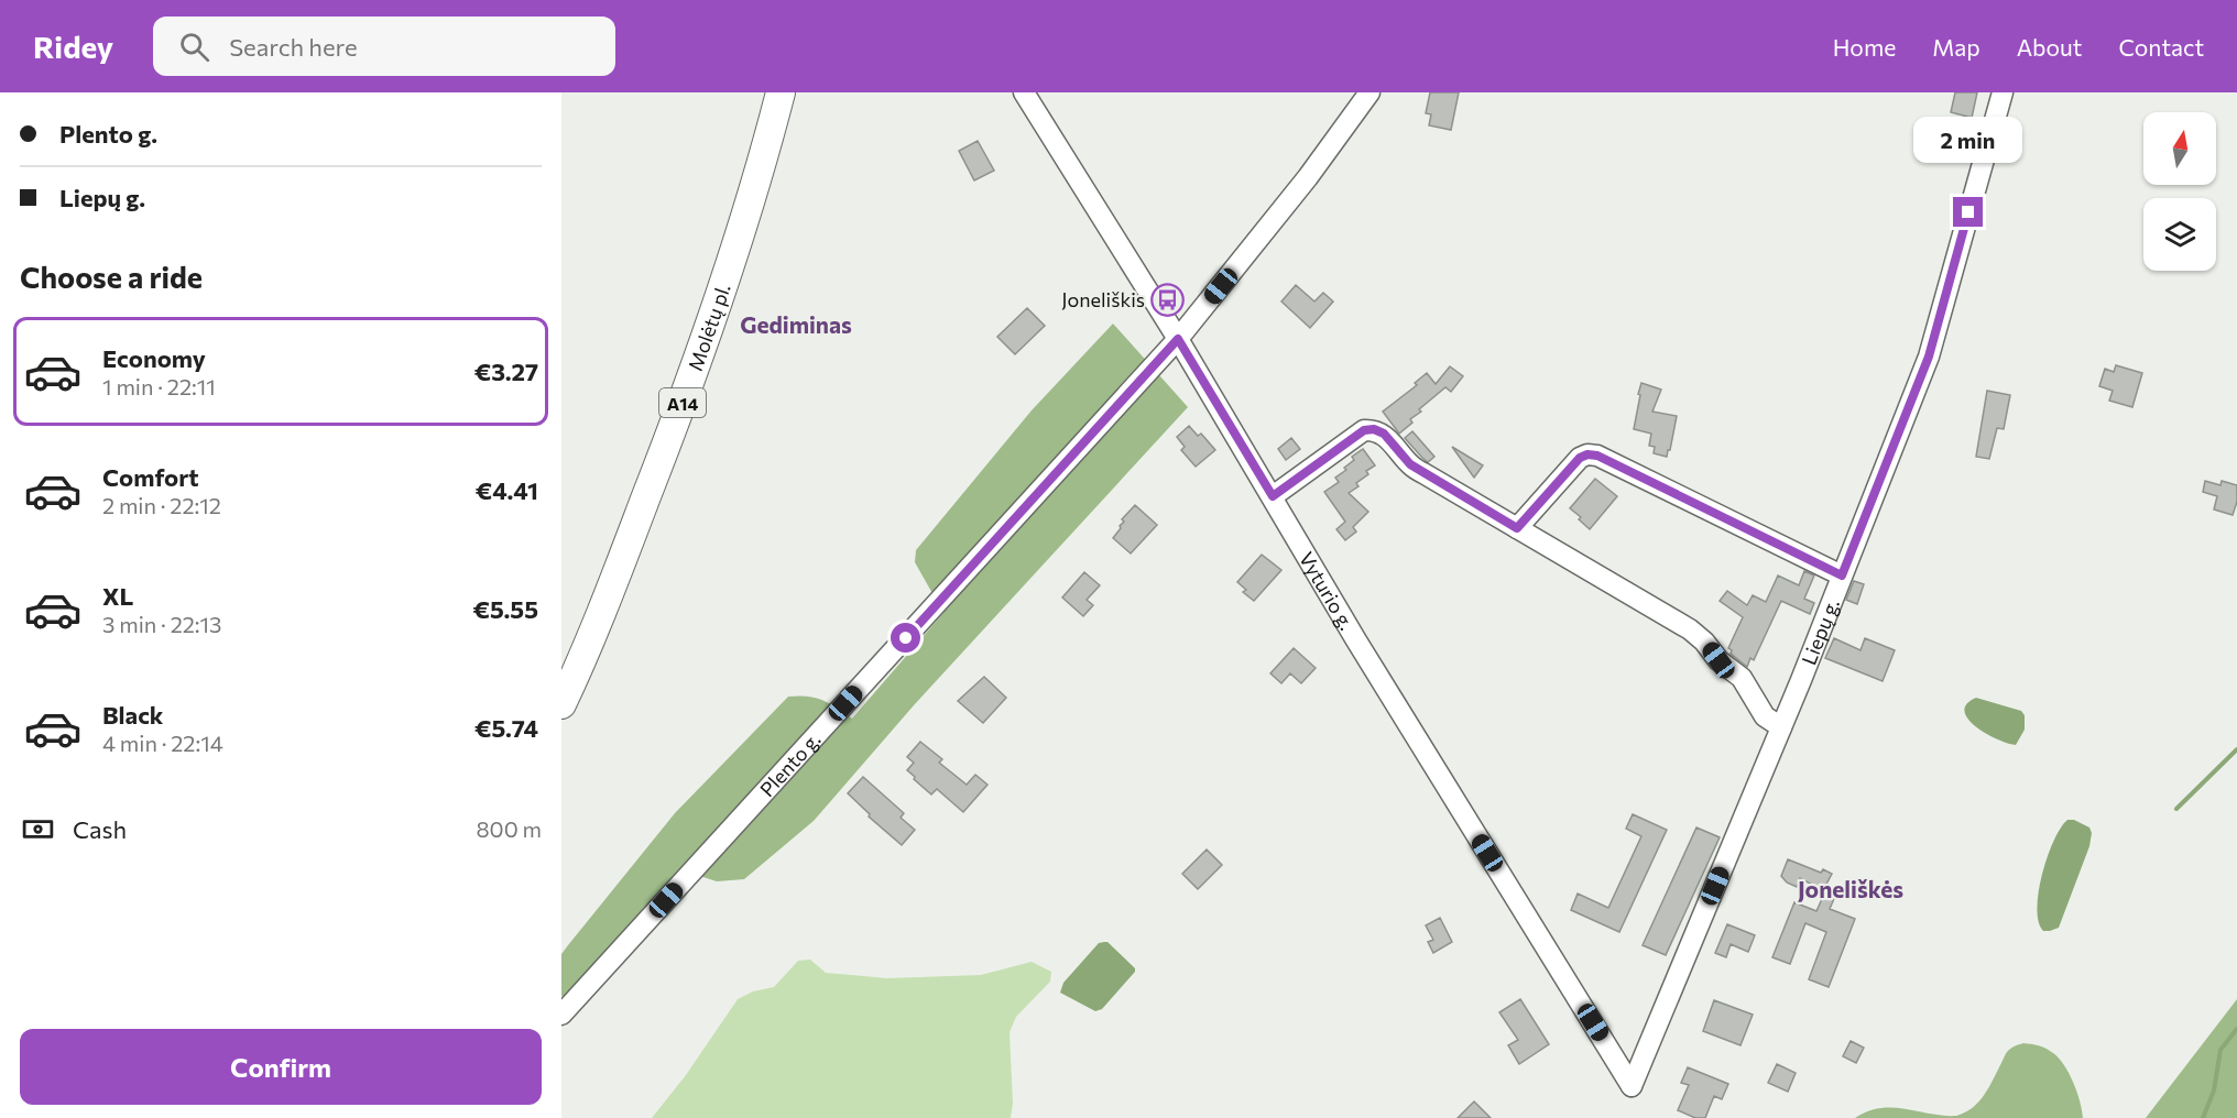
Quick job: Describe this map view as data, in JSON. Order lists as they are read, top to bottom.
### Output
{
  "streets": {
    "highway": ["Molėtų pl.", "A14"],
    "street": ["Vyturio g.", "Liepų g.", "Plento g."]
  },
  "crossings": [
    ["Vyturio g.", "Liepų g."],
    ["Vyturio g.", "Plento g."]
  ],
  "districts": ["Gediminas", "Joneliškės"],
  "places": {
    "bus stop": ["Joneliškis"]
  },
  "north": "top",
  "page": {
    "header": "Ridey",
    "search": "Search here",
    "nav": [
      "Home",
      "Map",
      "About",
      "Contact"
    ],
    "banner": ["Plento g.", "Liepų g."],
    "bubble": "2 min",
    "heading": "Choose a ride",
    "list": [
      {
        "name": "Economy",
        "note": "1 min · 22:11",
        "value": "€3.27"
      },
      {
        "name": "Comfort",
        "note": "2 min · 22:12",
        "value": "€4.41"
      },
      {
        "name": "XL",
        "note": "3 min · 22:13",
        "value": "€5.55"
      },
      {
        "name": "Black",
        "note": "4 min · 22:14",
        "value": "€5.74"
      }
    ],
    "pay": ["Cash", "800 m"],
    "buttons": "Confirm"
  }
}
